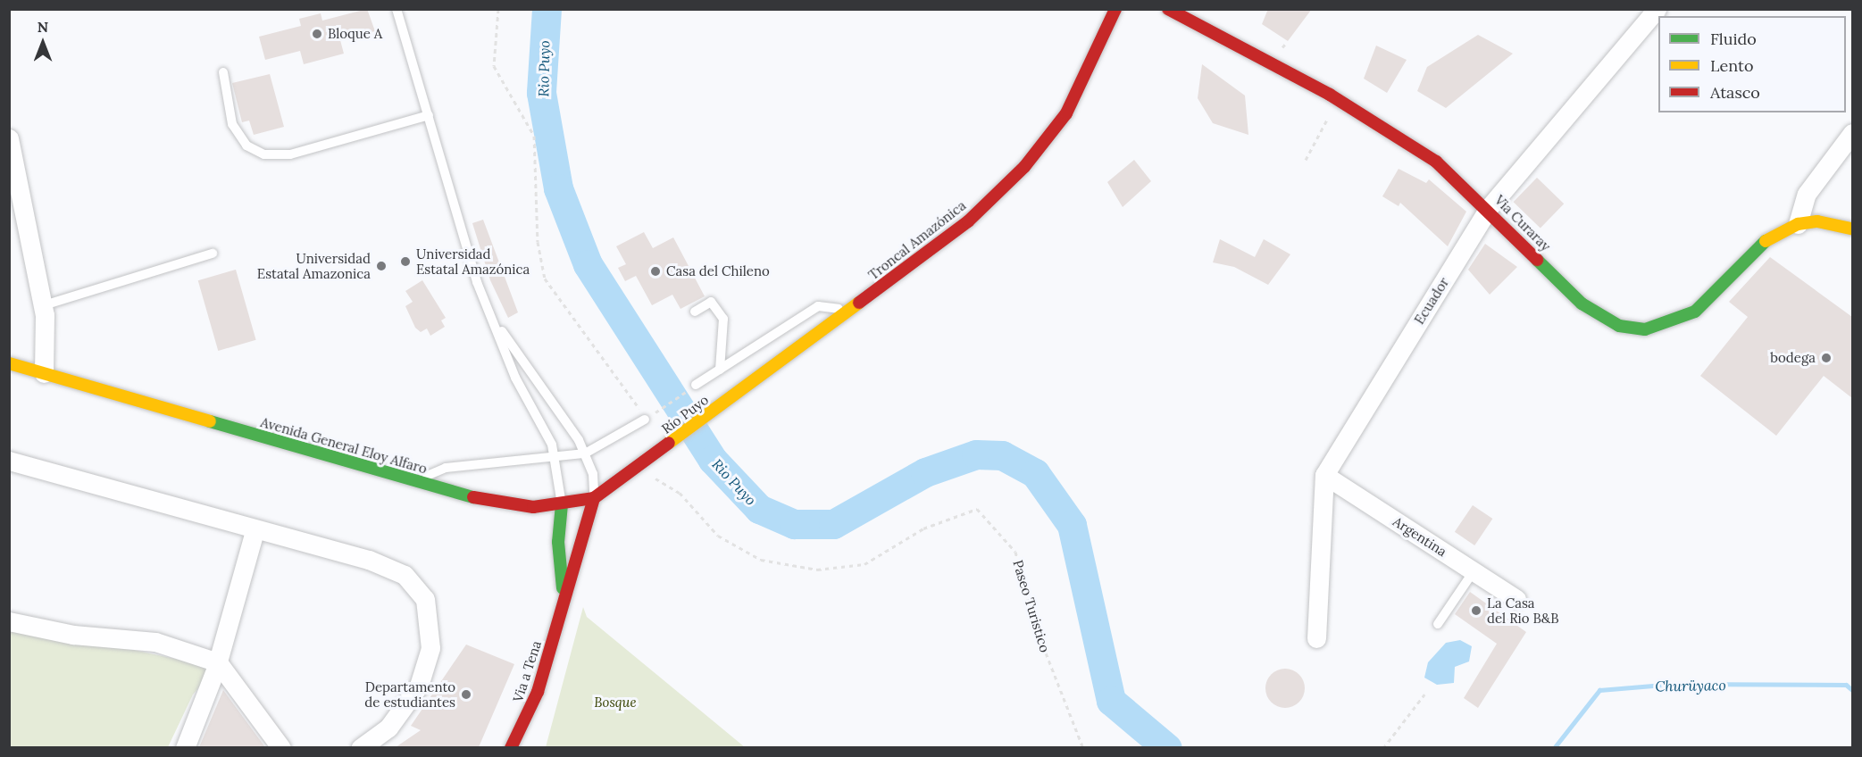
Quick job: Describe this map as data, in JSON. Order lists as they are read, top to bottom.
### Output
{
  "streets": {
    "main road": [
      "Via Curaray",
      "Troncal Amazónica",
      "Río Puyo",
      "Avenida General Eloy Alfaro",
      "Via a Tena"
    ],
    "street": ["Ecuador", "Argentina"],
    "path": ["Paseo Turistico"]
  },
  "crossings": [
    ["Via Curaray", "Ecuador"],
    ["Troncal Amazónica", "Río Puyo"],
    ["Ecuador", "Argentina"],
    ["Río Puyo", "Avenida General Eloy Alfaro"],
    ["Avenida General Eloy Alfaro", "Via a Tena"]
  ],
  "water": ["Rio Puyo", "Churüyaco"],
  "parks": ["Bosque"],
  "places": [
    "Bloque A",
    "Universidad Estatal Amazónica",
    "Universidad Estatal Amazonica",
    "Casa del Chileno",
    "bodega",
    "La Casa del Rio B&B",
    "Departamento de estudiantes"
  ],
  "legend": ["Fluido", "Lento", "Atasco"],
  "north": "top"
}
